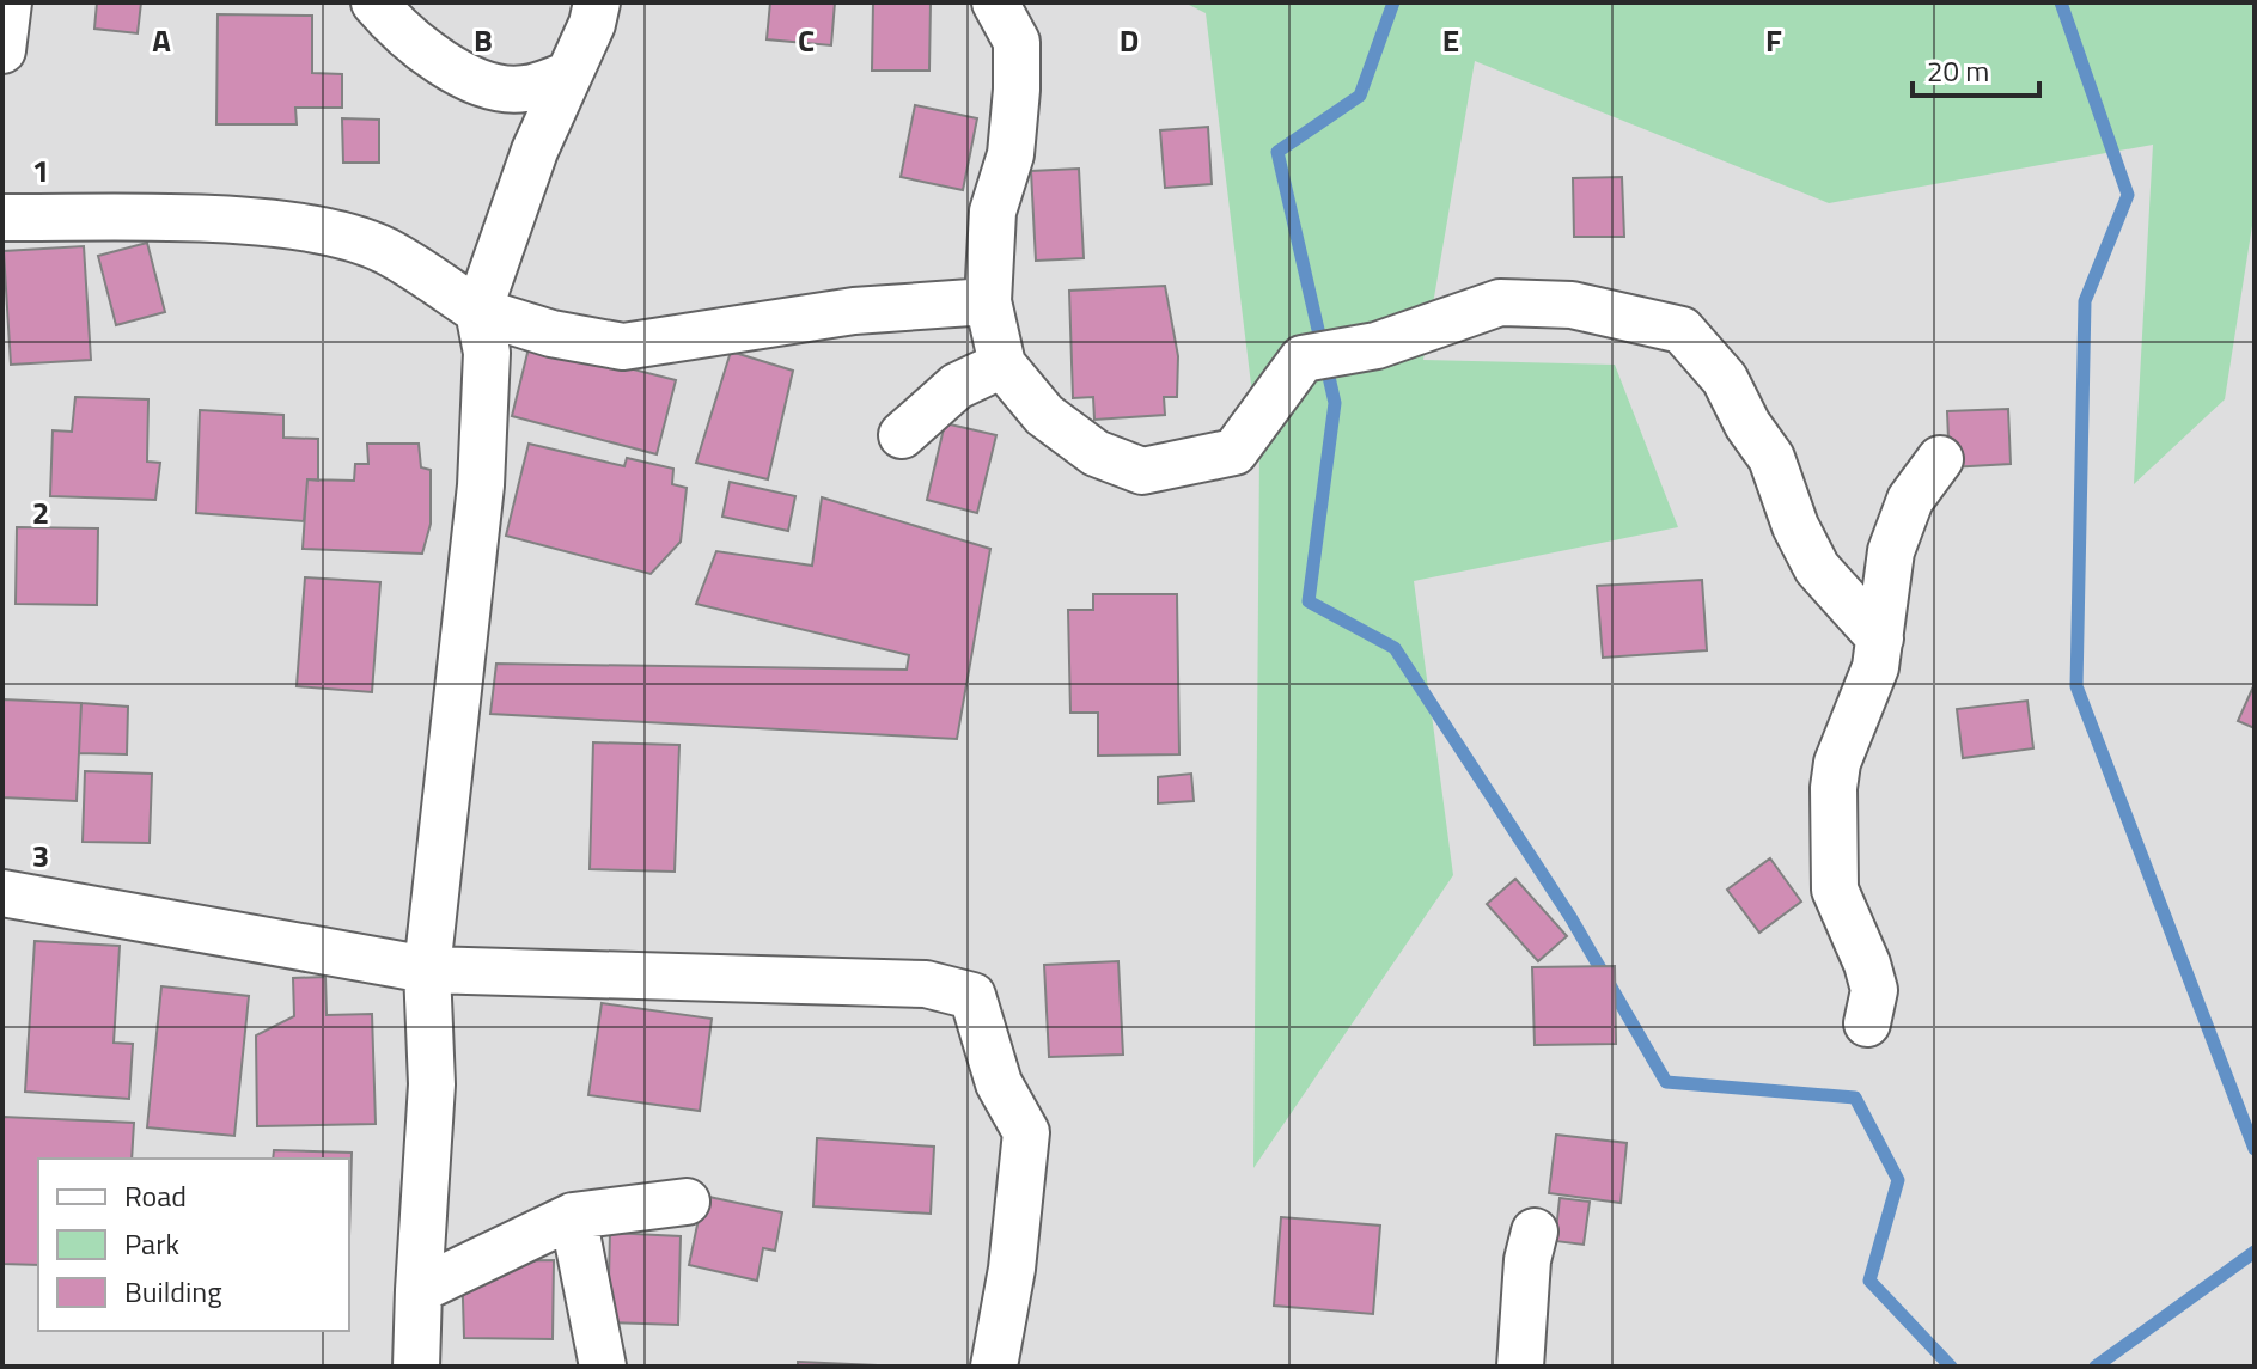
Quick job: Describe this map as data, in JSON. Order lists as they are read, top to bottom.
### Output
{
  "legend": ["Road", "Park", "Building"],
  "scale_bar": "20 m",
  "grid": {
    "columns": [
      "A",
      "B",
      "C",
      "D",
      "E",
      "F"
    ],
    "rows": ["1", "2", "3"]
  }
}
